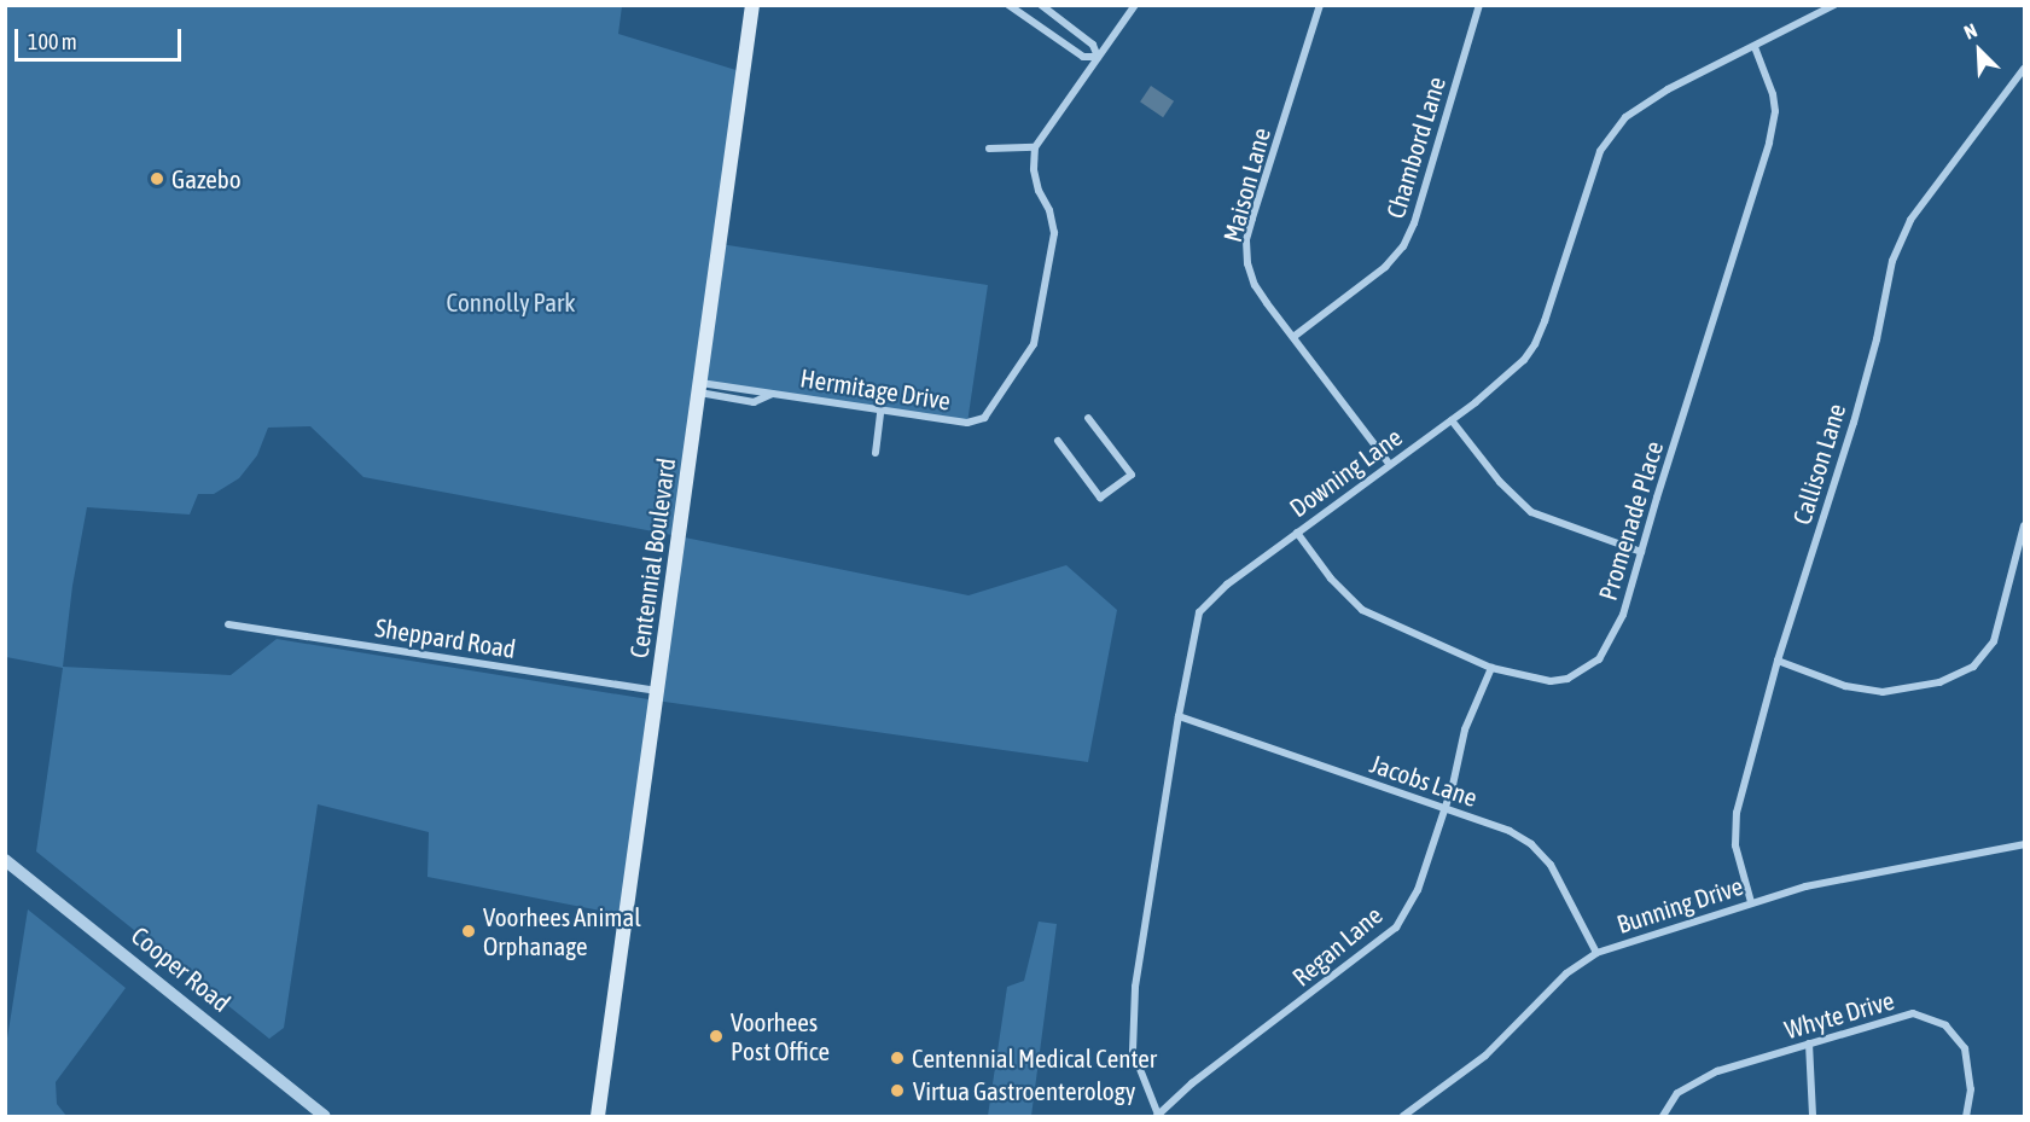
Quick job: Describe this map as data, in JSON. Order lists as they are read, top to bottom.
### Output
{
  "streets": {
    "main road": ["Centennial Boulevard"],
    "street": [
      "Chambord Lane",
      "Maison Lane",
      "Hermitage Drive",
      "Callison Lane",
      "Downing Lane",
      "Promenade Place",
      "Sheppard Road",
      "Jacobs Lane",
      "Bunning Drive",
      "Regan Lane",
      "Cooper Road",
      "Whyte Drive"
    ]
  },
  "crossings": [
    ["Chambord Lane", "Maison Lane"],
    ["Maison Lane", "Downing Lane"],
    ["Hermitage Drive", "Centennial Boulevard"],
    ["Callison Lane", "Bunning Drive"],
    ["Downing Lane", "Promenade Place"],
    ["Downing Lane", "Jacobs Lane"],
    ["Downing Lane", "Regan Lane"],
    ["Promenade Place", "Regan Lane"],
    ["Centennial Boulevard", "Sheppard Road"],
    ["Jacobs Lane", "Bunning Drive"],
    ["Jacobs Lane", "Regan Lane"]
  ],
  "parks": ["Connolly Park"],
  "places": [
    "Gazebo",
    "Voorhees Animal Orphanage",
    "Voorhees Post Office",
    "Centennial Medical Center",
    "Virtua Gastroenterology"
  ],
  "scale_bar": "100 m",
  "north": "top left"
}
